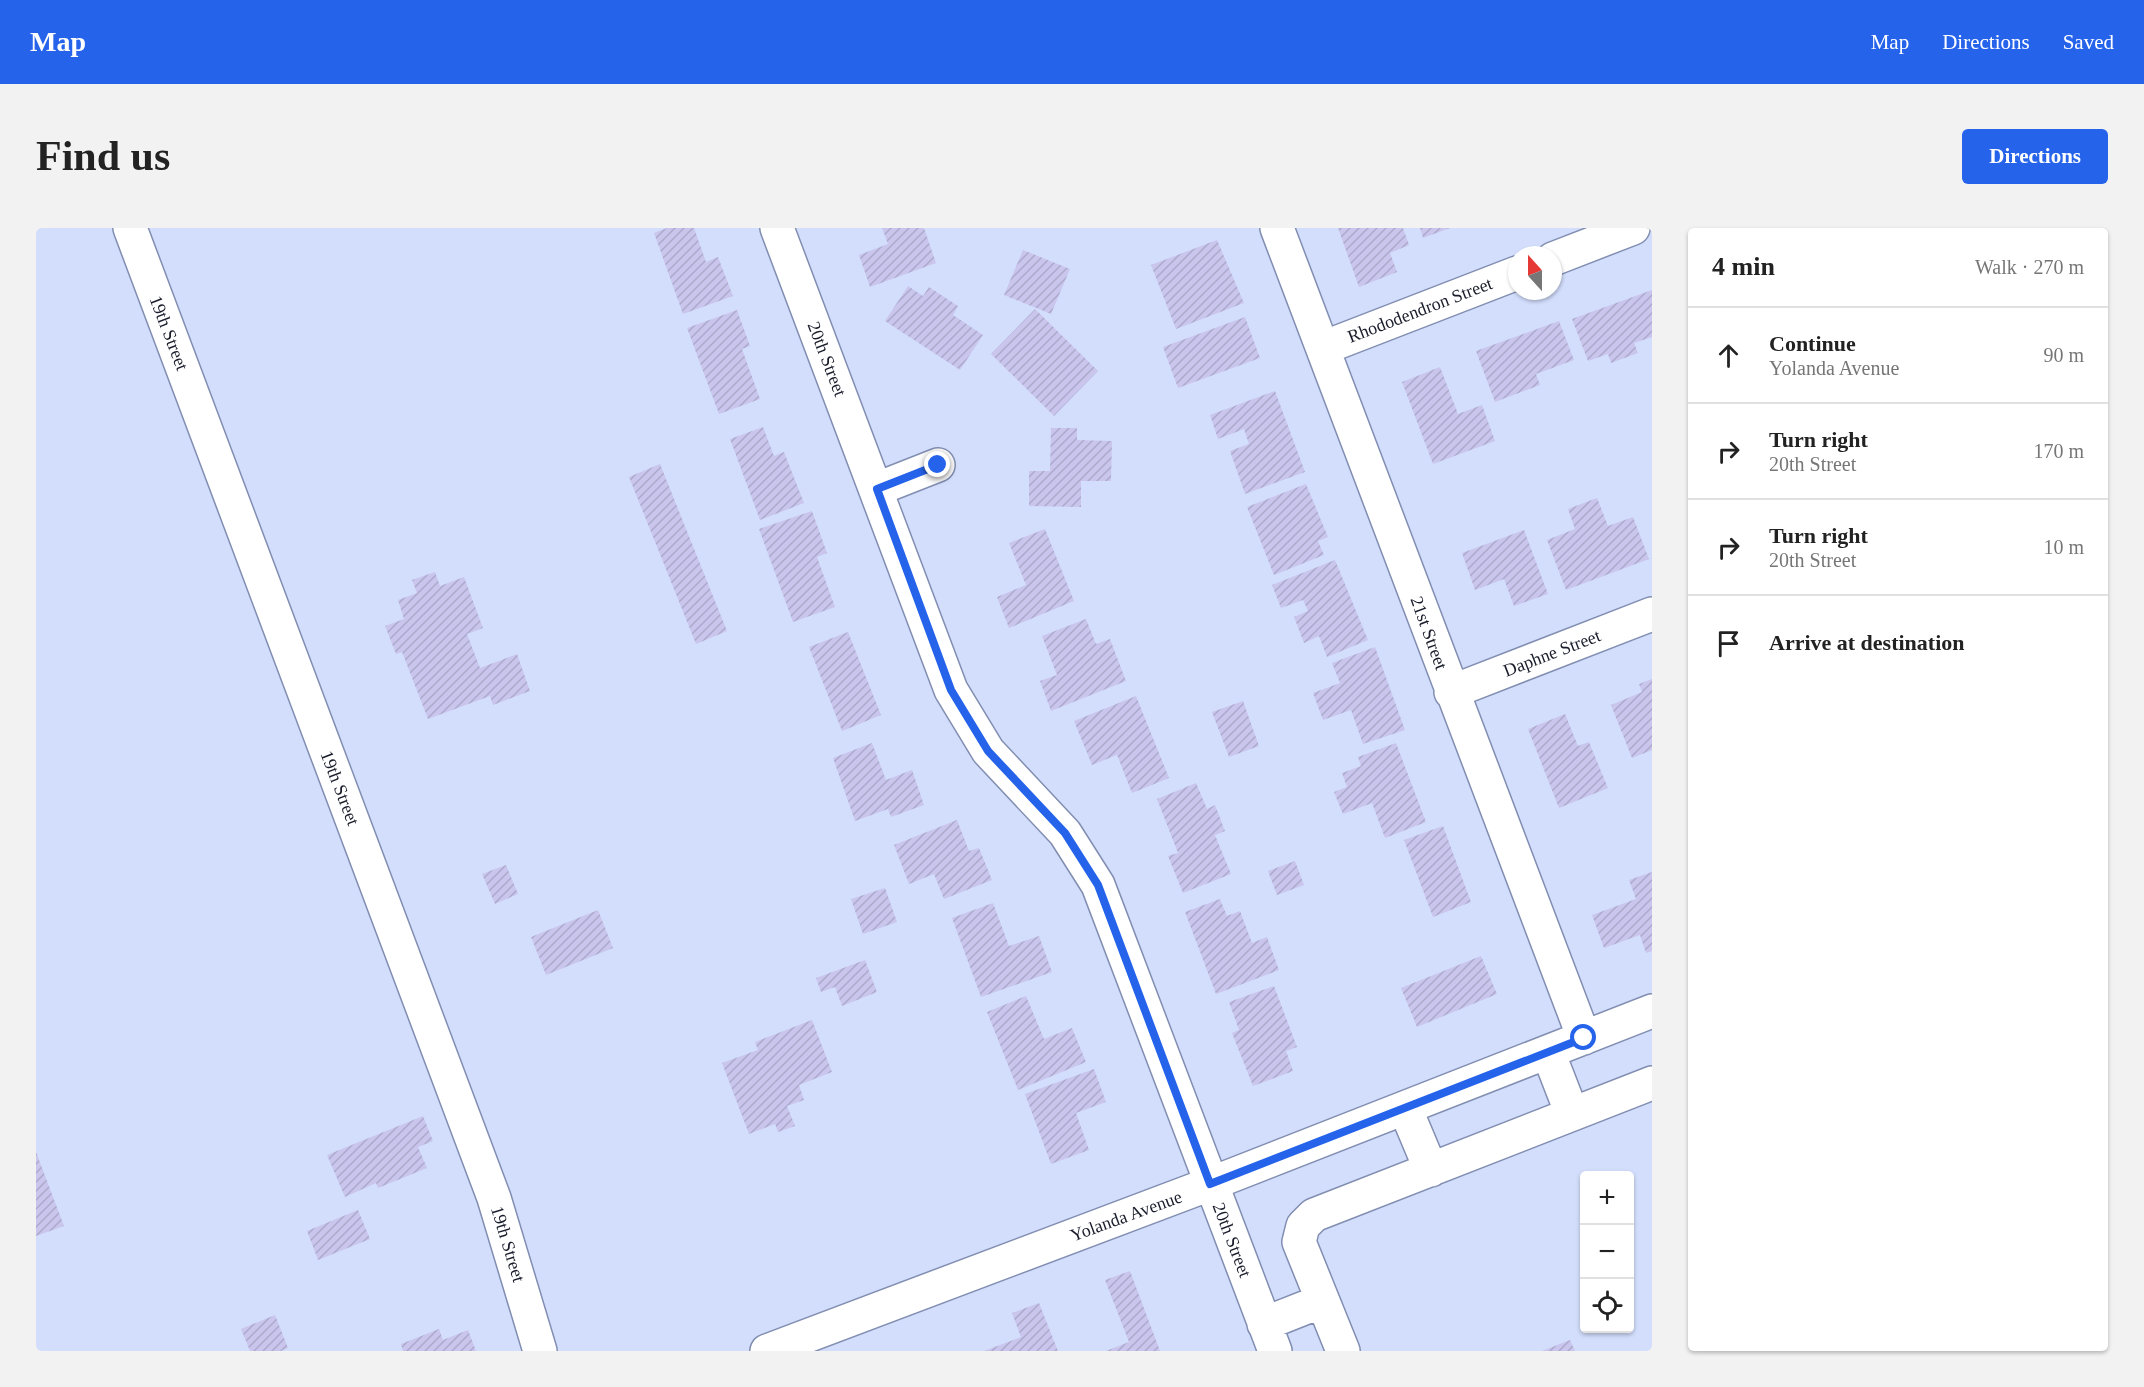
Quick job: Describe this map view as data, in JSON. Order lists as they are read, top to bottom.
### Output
{
  "streets": {
    "street": [
      "Rhododendron Street",
      "19th Street",
      "20th Street",
      "21st Street",
      "Daphne Street",
      "Yolanda Avenue"
    ]
  },
  "crossings": [
    ["Rhododendron Street", "21st Street"],
    ["20th Street", "Yolanda Avenue"],
    ["21st Street", "Daphne Street"],
    ["21st Street", "Yolanda Avenue"]
  ],
  "north": "top",
  "page": {
    "header": "Map",
    "nav": ["Map", "Directions", "Saved"],
    "buttons": "Directions",
    "title": "Find us",
    "heading": ["4 min", "Walk · 270 m"],
    "list": [
      ["Continue", "Yolanda Avenue", "90 m"],
      ["Turn right", "20th Street", "170 m"],
      ["Turn right", "20th Street", "10 m"],
      "Arrive at destination"
    ],
    "map_buttons": ["+", "−"]
  }
}
